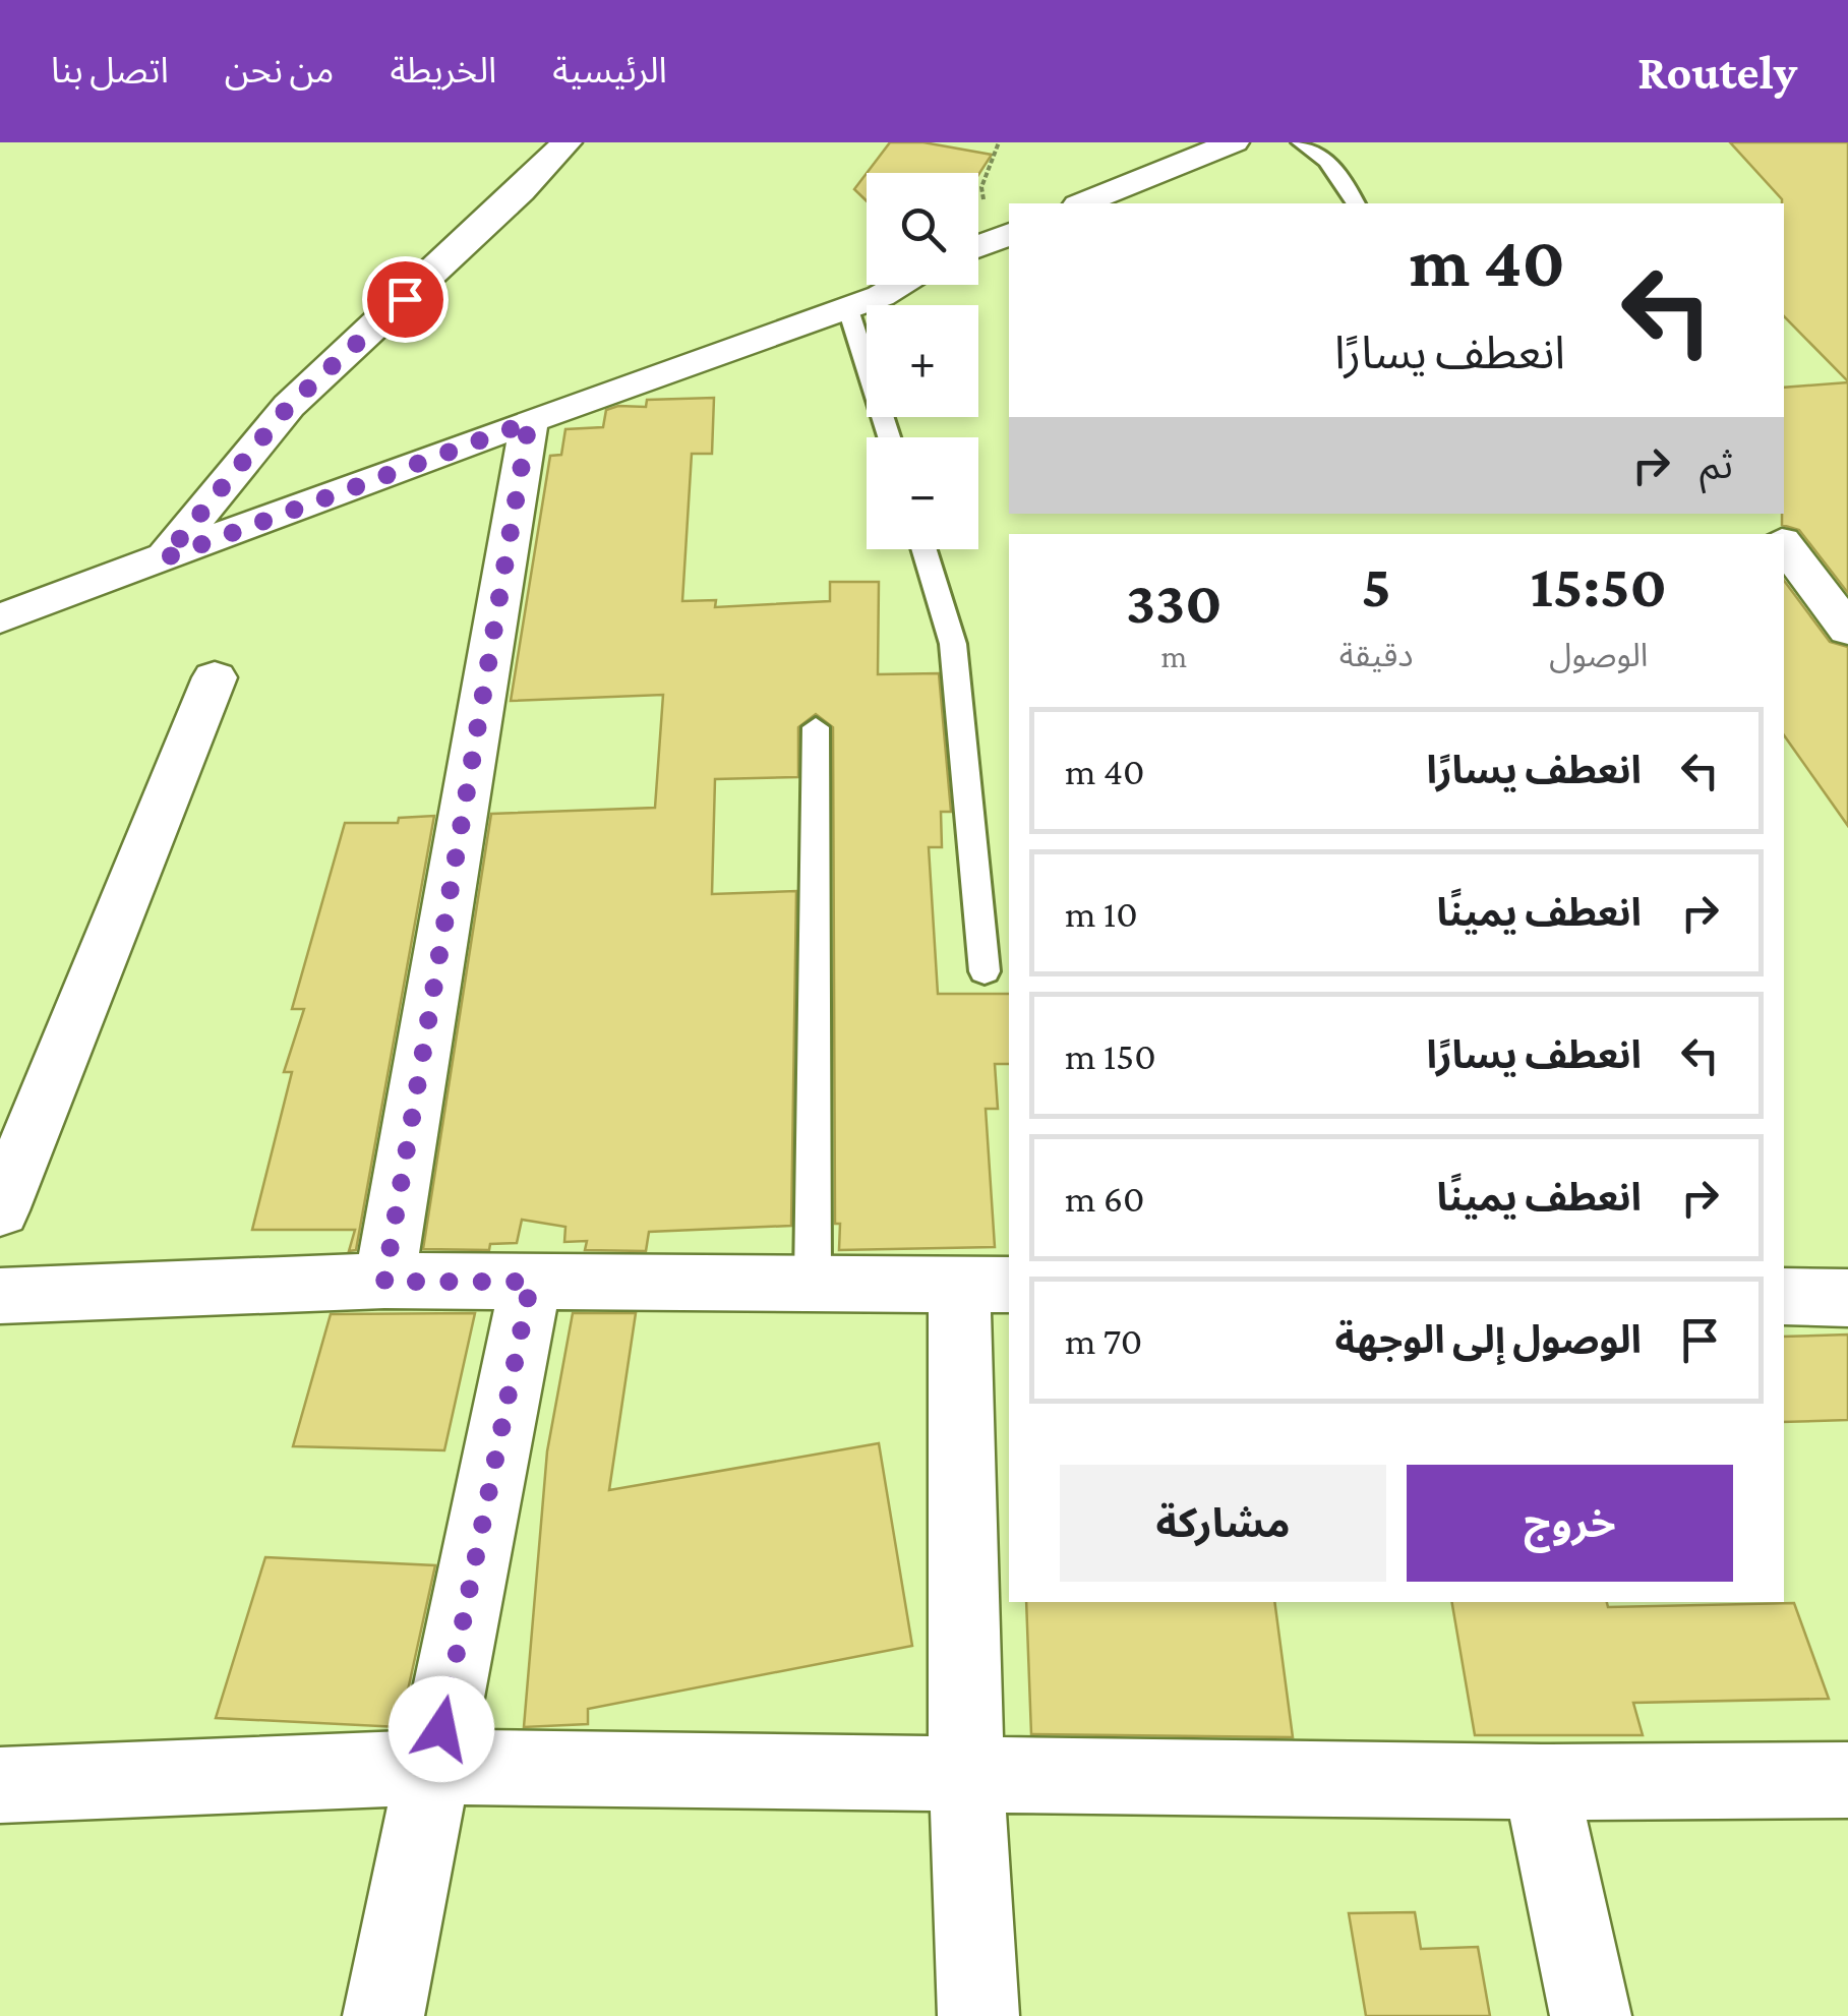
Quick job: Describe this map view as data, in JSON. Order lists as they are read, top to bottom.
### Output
{
  "page": {
    "header": "Routely",
    "nav": [
      "الرئيسية",
      "الخريطة",
      "من نحن",
      "اتصل بنا"
    ],
    "map_buttons": ["+", "−"],
    "turn": ["40 m", "انعطف يسارًا"],
    "then": "ثم",
    "eta": [
      "15:50",
      "الوصول",
      "5",
      "دقيقة",
      "330",
      "m"
    ],
    "list": [
      {
        "name": "انعطف يسارًا",
        "value": "40 m"
      },
      {
        "name": "انعطف يمينًا",
        "value": "10 m"
      },
      {
        "name": "انعطف يسارًا",
        "value": "150 m"
      },
      {
        "name": "انعطف يمينًا",
        "value": "60 m"
      },
      {
        "name": "الوصول إلى الوجهة",
        "value": "70 m"
      }
    ],
    "buttons": ["خروج", "مشاركة"]
  }
}
